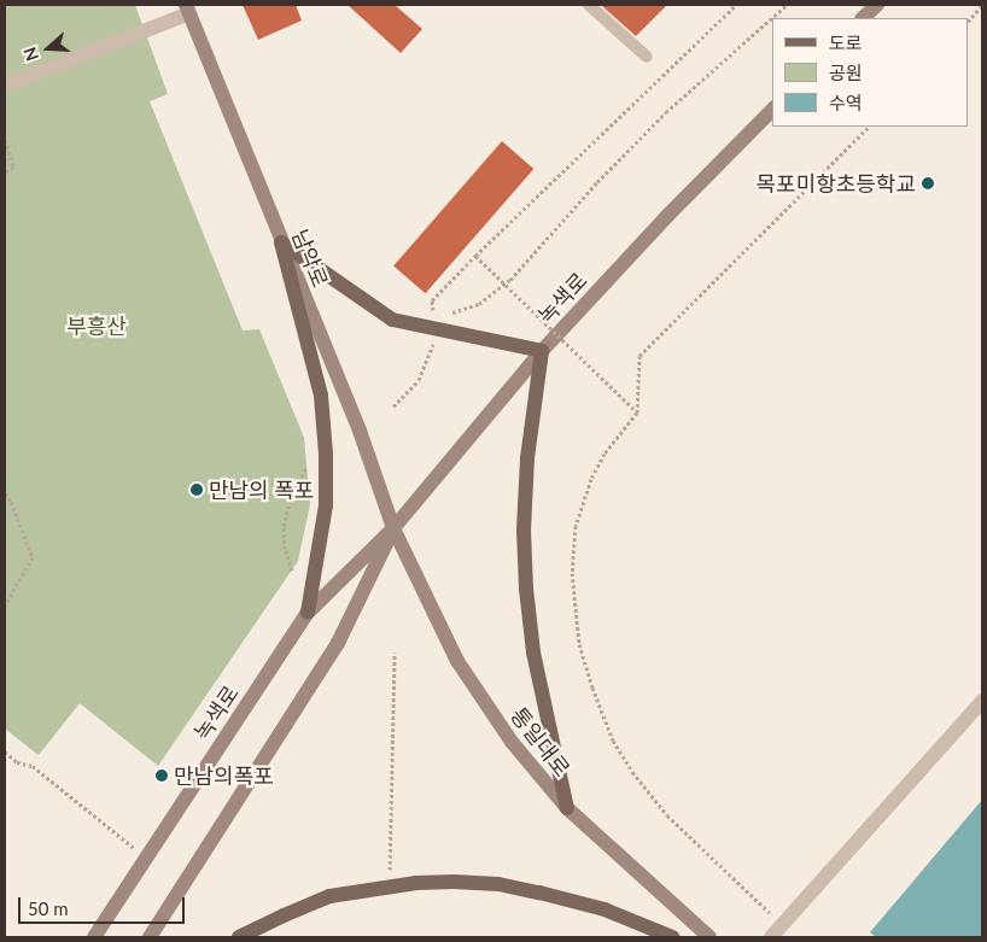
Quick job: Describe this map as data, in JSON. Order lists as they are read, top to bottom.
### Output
{
  "streets": {
    "main road": ["남악로", "녹색로", "통일대로"]
  },
  "crossings": [
    ["남악로", "녹색로"],
    ["남악로", "통일대로"],
    ["녹색로", "통일대로"]
  ],
  "parks": ["부흥산"],
  "places": ["목포미항초등학교", "만남의 폭포", "만남의폭포"],
  "legend": ["도로", "공원", "수역"],
  "scale_bar": "50 m",
  "north": "left"
}
